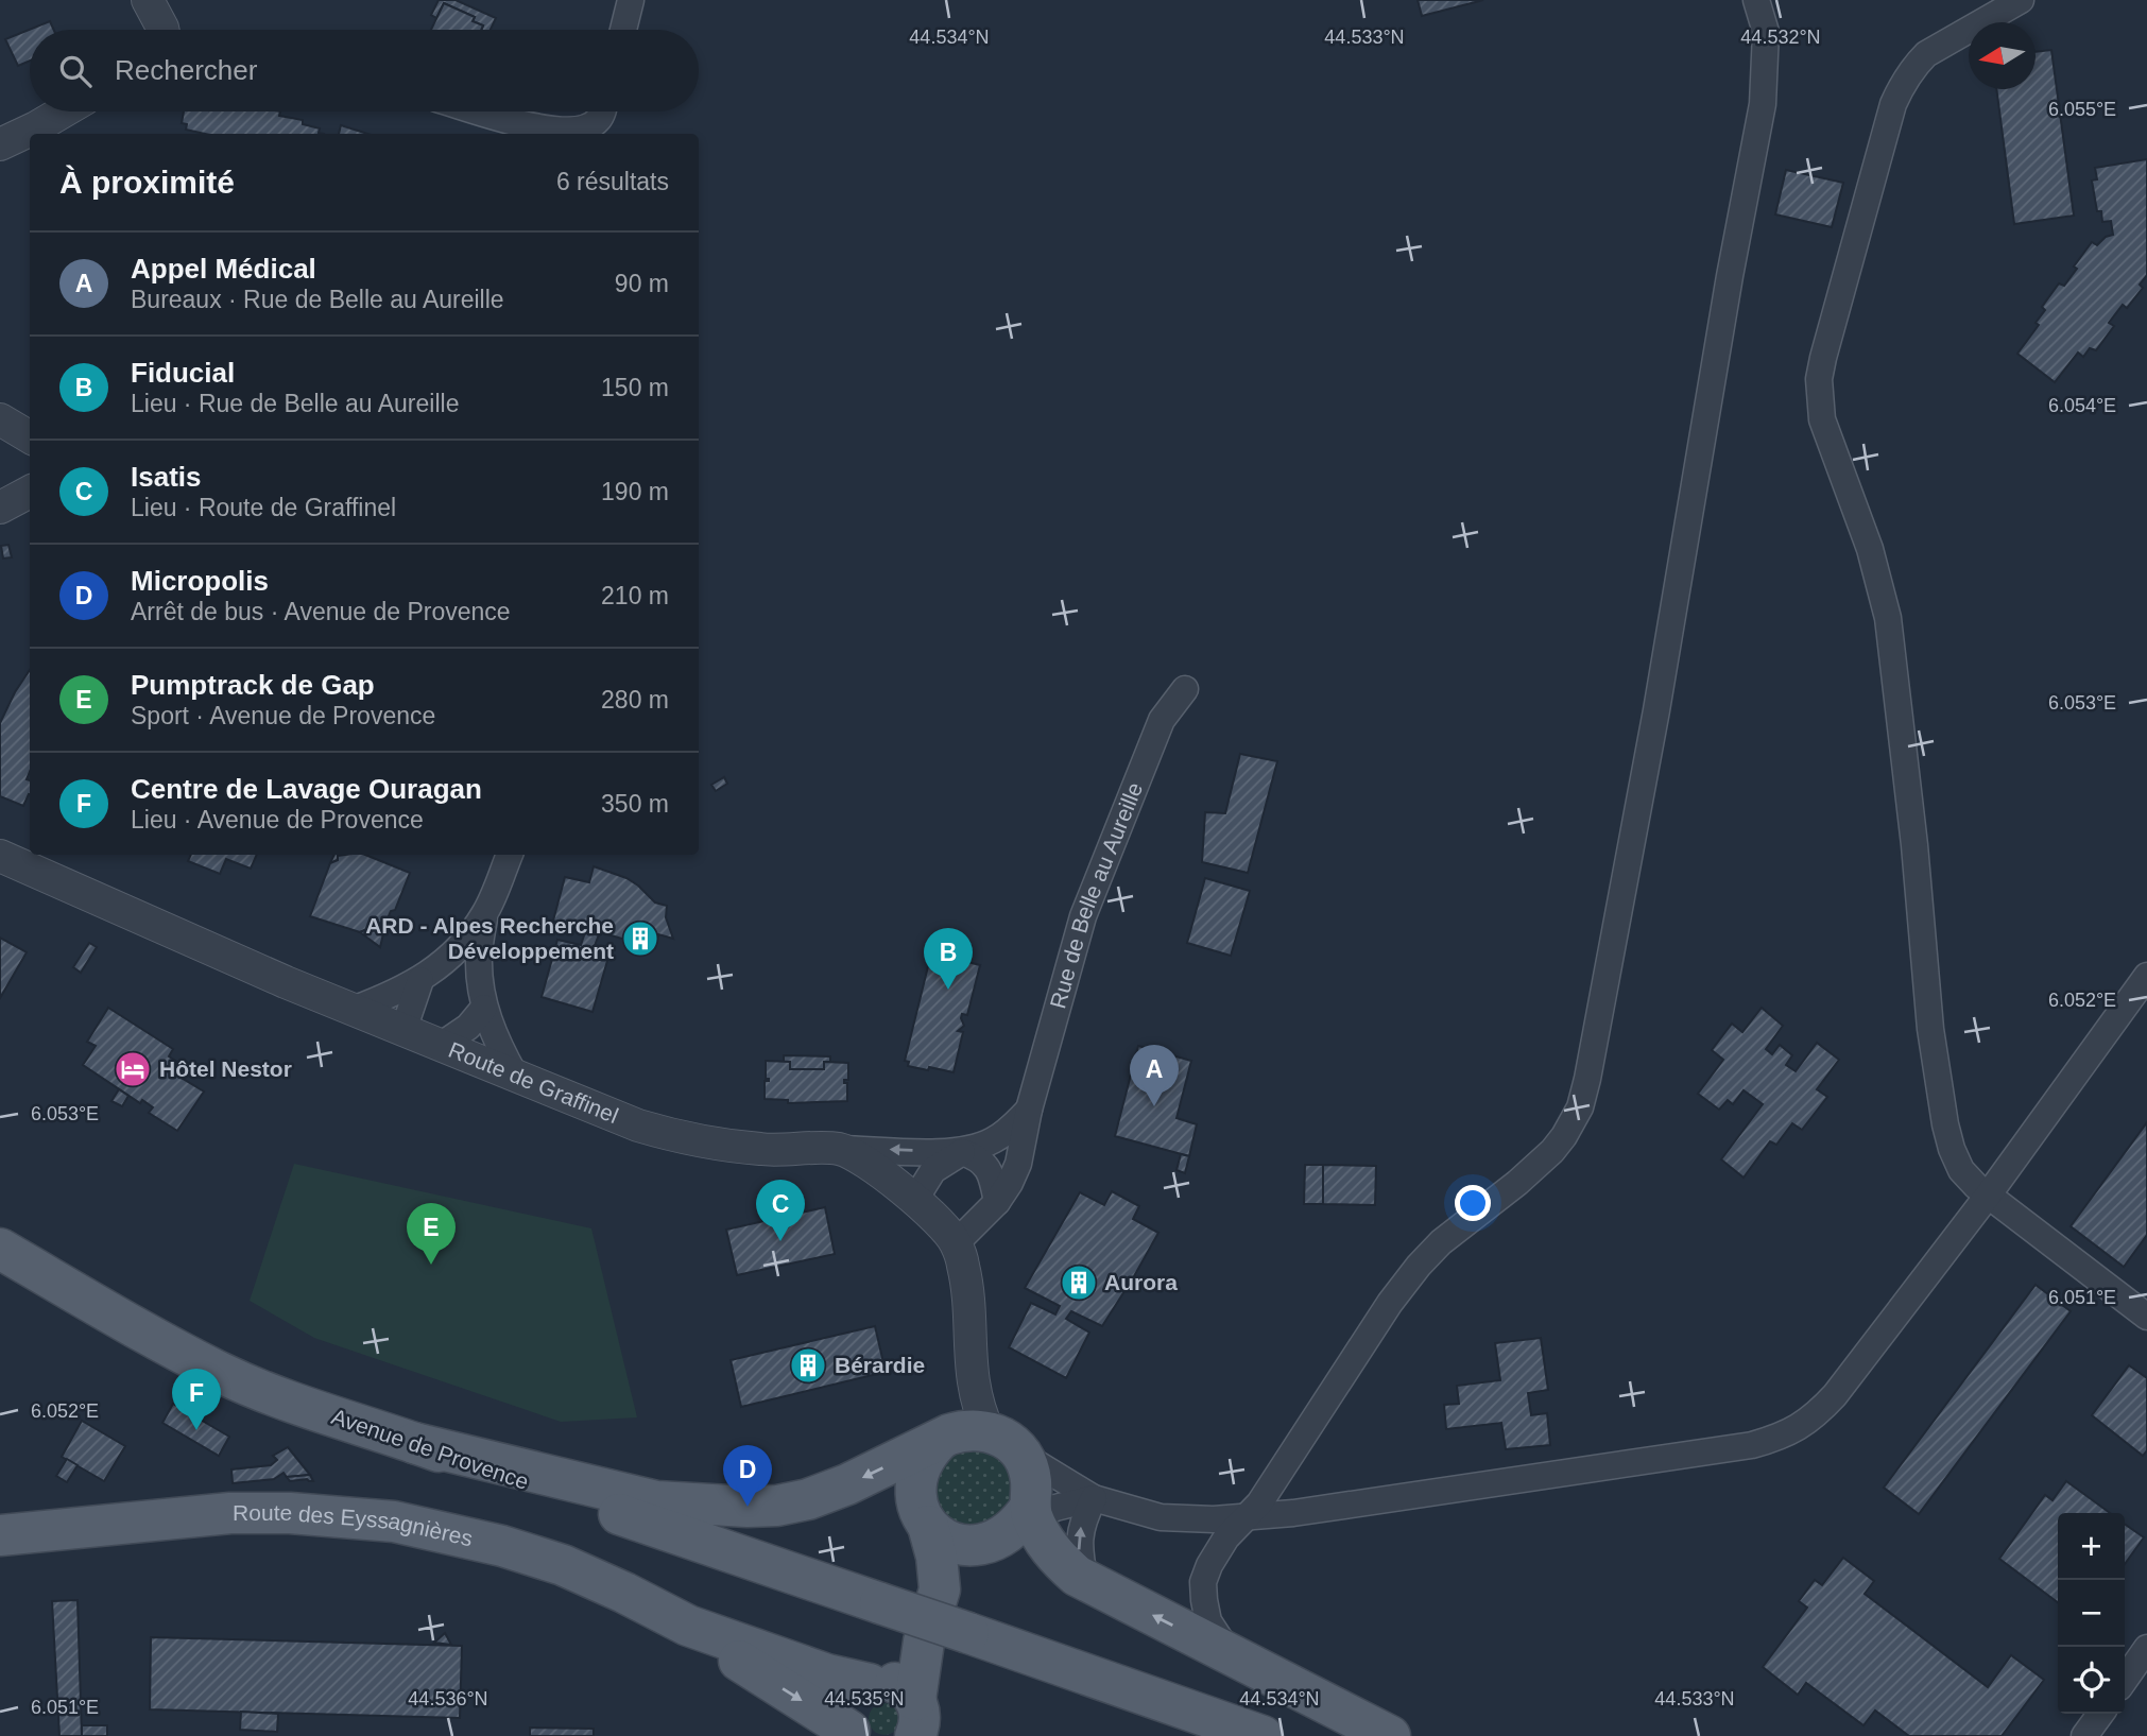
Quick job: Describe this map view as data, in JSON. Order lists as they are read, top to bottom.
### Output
{
  "streets": {
    "main road": ["Avenue de Provence", "Route des Eyssagnières"],
    "street": ["Rue de Belle au Aureille", "Route de Graffinel"]
  },
  "places": {
    "building": ["ARD - Alpes Recherche Développement", "Aurora", "Bérardie"],
    "hotel": ["Hôtel Nestor"]
  },
  "north": "left",
  "page": {
    "search": "Rechercher",
    "heading": ["À proximité", "6 résultats"],
    "list": [
      {
        "mark": "A",
        "name": "Appel Médical",
        "note": "Bureaux · Rue de Belle au Aureille",
        "value": "90 m"
      },
      {
        "mark": "B",
        "name": "Fiducial",
        "note": "Lieu · Rue de Belle au Aureille",
        "value": "150 m"
      },
      {
        "mark": "C",
        "name": "Isatis",
        "note": "Lieu · Route de Graffinel",
        "value": "190 m"
      },
      {
        "mark": "D",
        "name": "Micropolis",
        "note": "Arrêt de bus · Avenue de Provence",
        "value": "210 m"
      },
      {
        "mark": "E",
        "name": "Pumptrack de Gap",
        "note": "Sport · Avenue de Provence",
        "value": "280 m"
      },
      {
        "mark": "F",
        "name": "Centre de Lavage Ouragan",
        "note": "Lieu · Avenue de Provence",
        "value": "350 m"
      }
    ],
    "pins": [
      "B",
      "A",
      "C",
      "E",
      "F",
      "D"
    ],
    "map_buttons": ["+", "−"]
  },
  "coordinates": [
    "44.534°N",
    "44.533°N",
    "44.532°N",
    "6.055°E",
    "6.054°E",
    "6.053°E",
    "6.052°E",
    "6.051°E",
    "44.536°N",
    "44.535°N"
  ]
}
